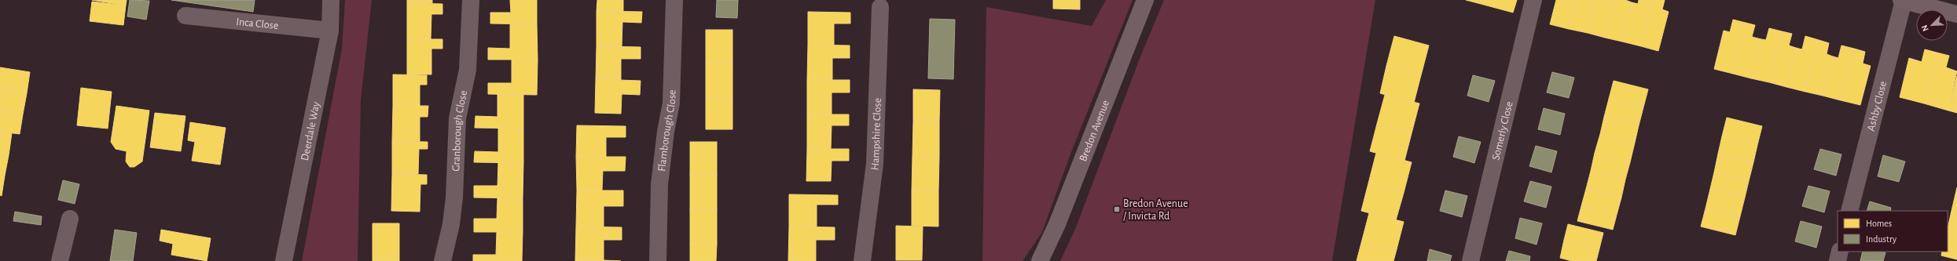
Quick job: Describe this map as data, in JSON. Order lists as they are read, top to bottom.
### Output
{
  "streets": {
    "street": [
      "Inca Close",
      "Ashby Close",
      "Somerly Close",
      "Deerdale Way",
      "Granborough Close",
      "Flamborough Close",
      "Bredon Avenue",
      "Hampshire Close"
    ]
  },
  "crossings": [
    ["Inca Close", "Deerdale Way"]
  ],
  "places": {
    "transit": ["Bredon Avenue / Invicta Rd"]
  },
  "legend": ["Homes", "Industry"],
  "north": "bottom left"
}
